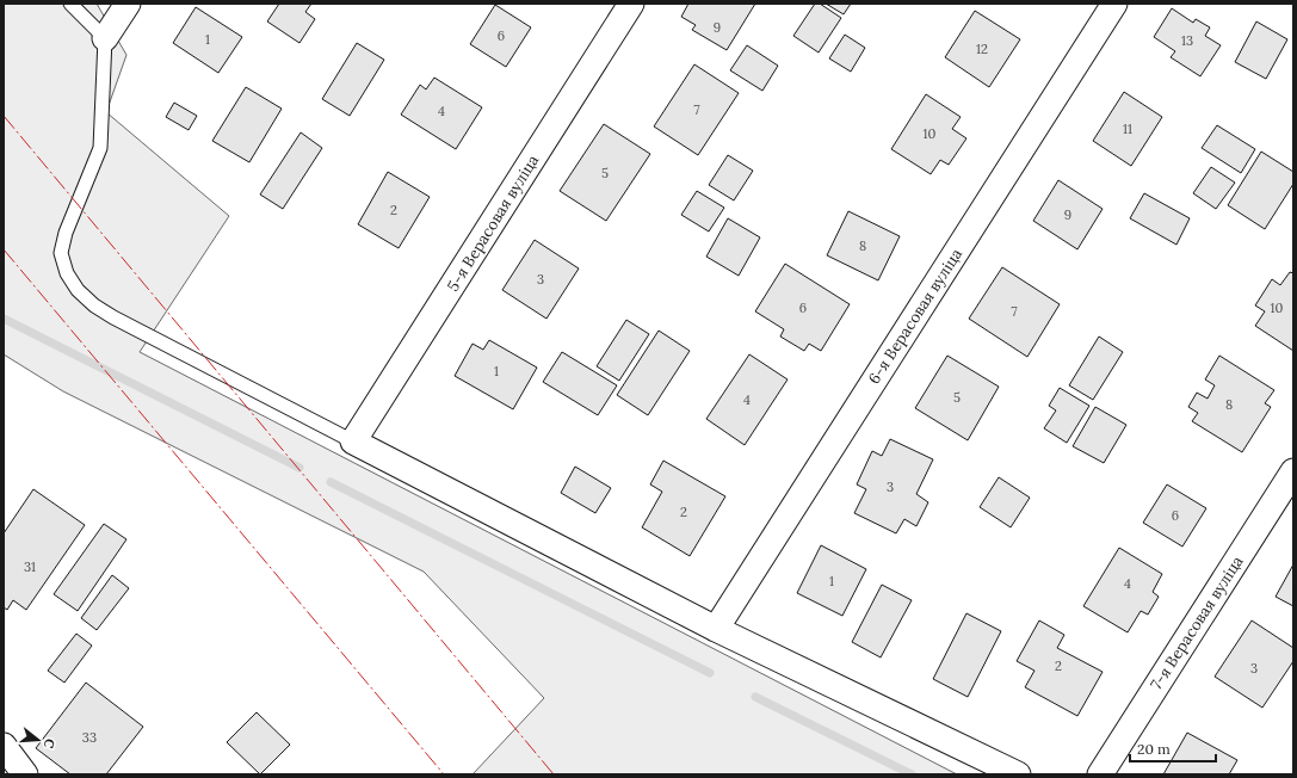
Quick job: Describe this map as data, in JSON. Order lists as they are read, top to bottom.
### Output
{
  "streets": {
    "street": ["5-я Верасовая вуліца", "6-я Верасовая вуліца", "7-я Верасовая вуліца"]
  },
  "house_numbers": [
    "9",
    "6",
    "1",
    "13",
    "12",
    "7",
    "4",
    "11",
    "10",
    "5",
    "2",
    "9",
    "8",
    "3",
    "6",
    "10",
    "7",
    "1",
    "5",
    "4",
    "8",
    "3",
    "2",
    "6",
    "31",
    "1",
    "4",
    "2",
    "3",
    "33"
  ],
  "scale_bar": "20 m",
  "north": "right"
}
